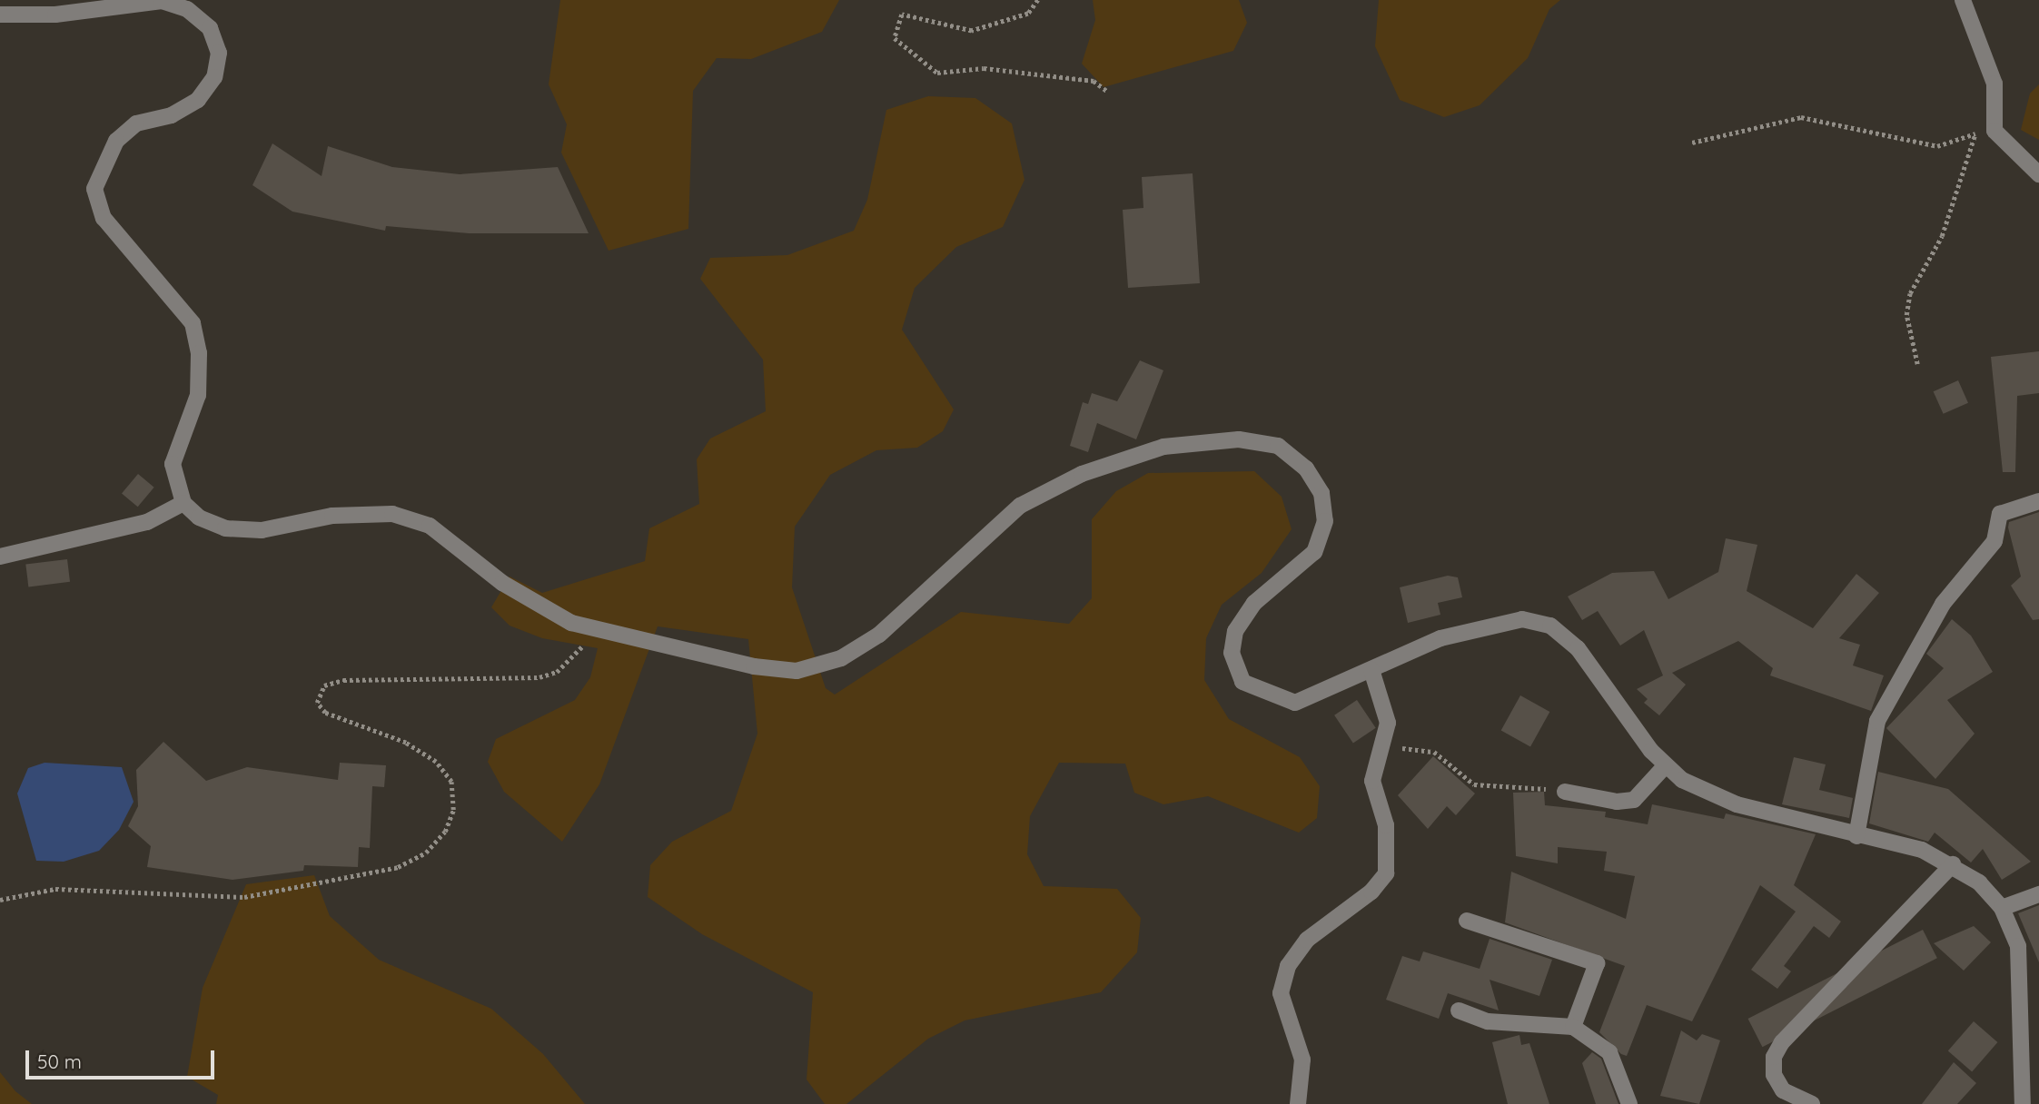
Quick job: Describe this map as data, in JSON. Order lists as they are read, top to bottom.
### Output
{
  "scale_bar": "50 m"
}
